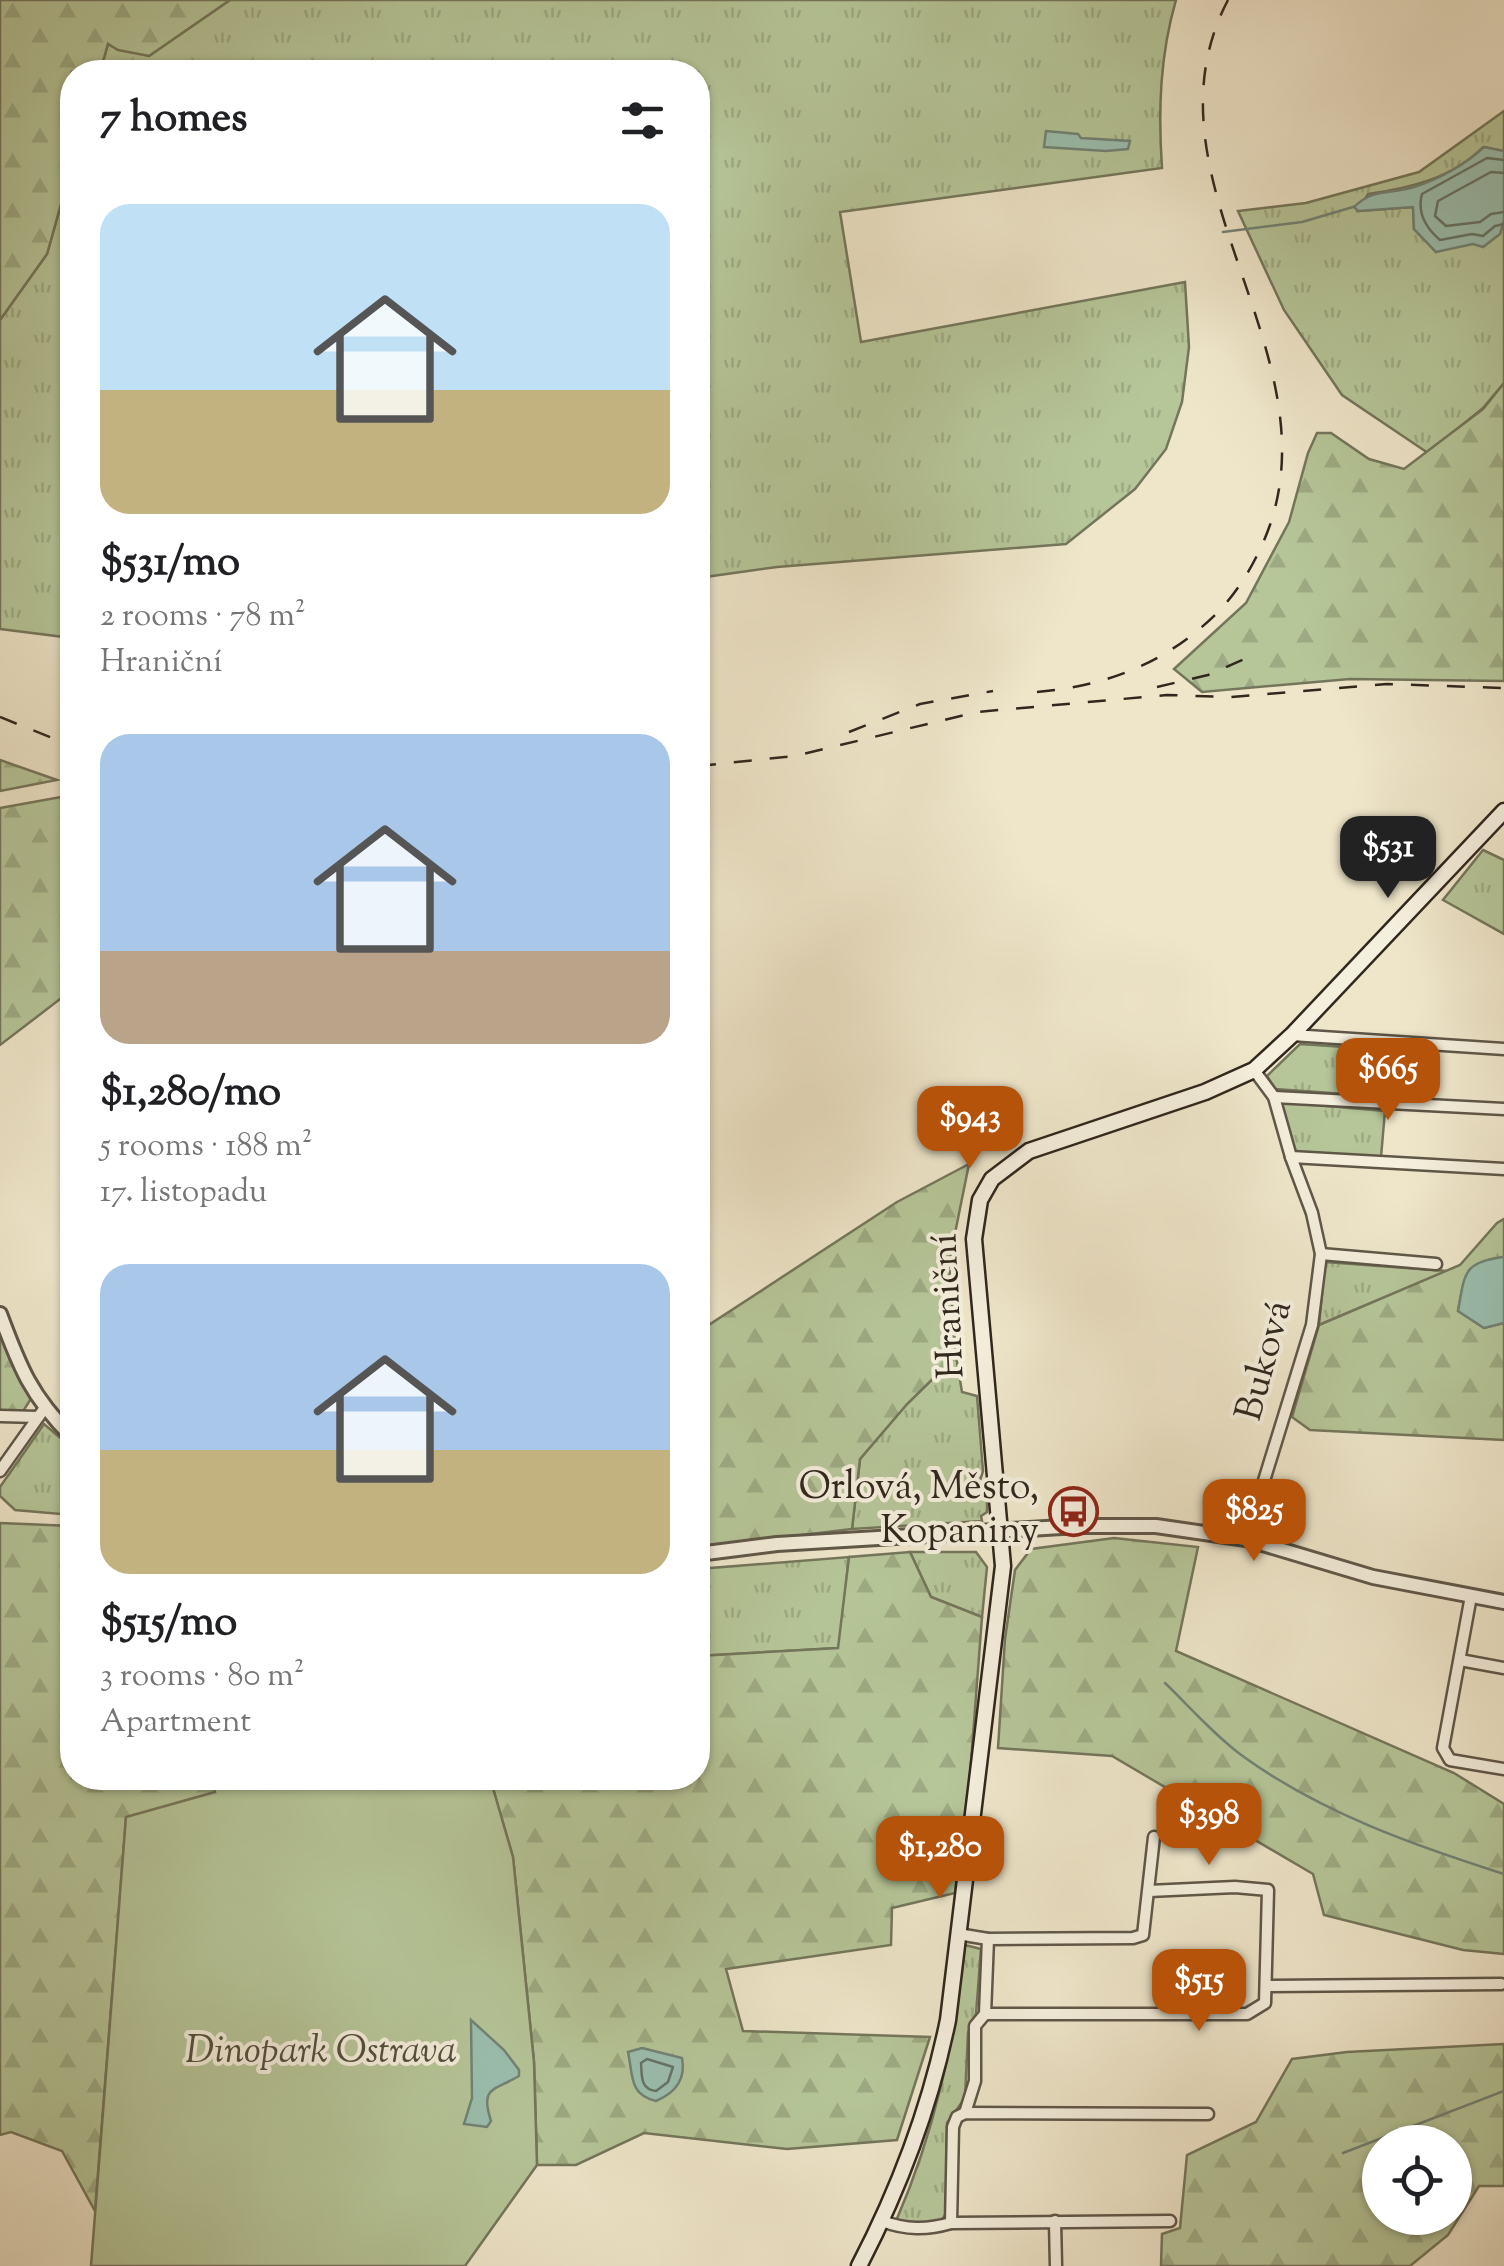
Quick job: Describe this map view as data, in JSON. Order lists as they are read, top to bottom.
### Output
{
  "streets": {
    "main road": ["Hraniční"],
    "street": ["Buková"]
  },
  "crossings": [
    ["Hraniční", "Buková"]
  ],
  "parks": ["Dinopark Ostrava"],
  "places": {
    "bus stop": ["Orlová, Město, Kopaniny"]
  },
  "page": {
    "heading": "7 homes",
    "list": [
      {
        "name": "$531/mo",
        "note": "2 rooms · 78 m² · Hraniční"
      },
      {
        "name": "$1,280/mo",
        "note": "5 rooms · 188 m² · 17. listopadu"
      },
      {
        "name": "$515/mo",
        "note": "3 rooms · 80 m² · Apartment"
      }
    ],
    "price": [
      "$531",
      "$665",
      "$943",
      "$825",
      "$398",
      "$1,280",
      "$515"
    ]
  }
}
